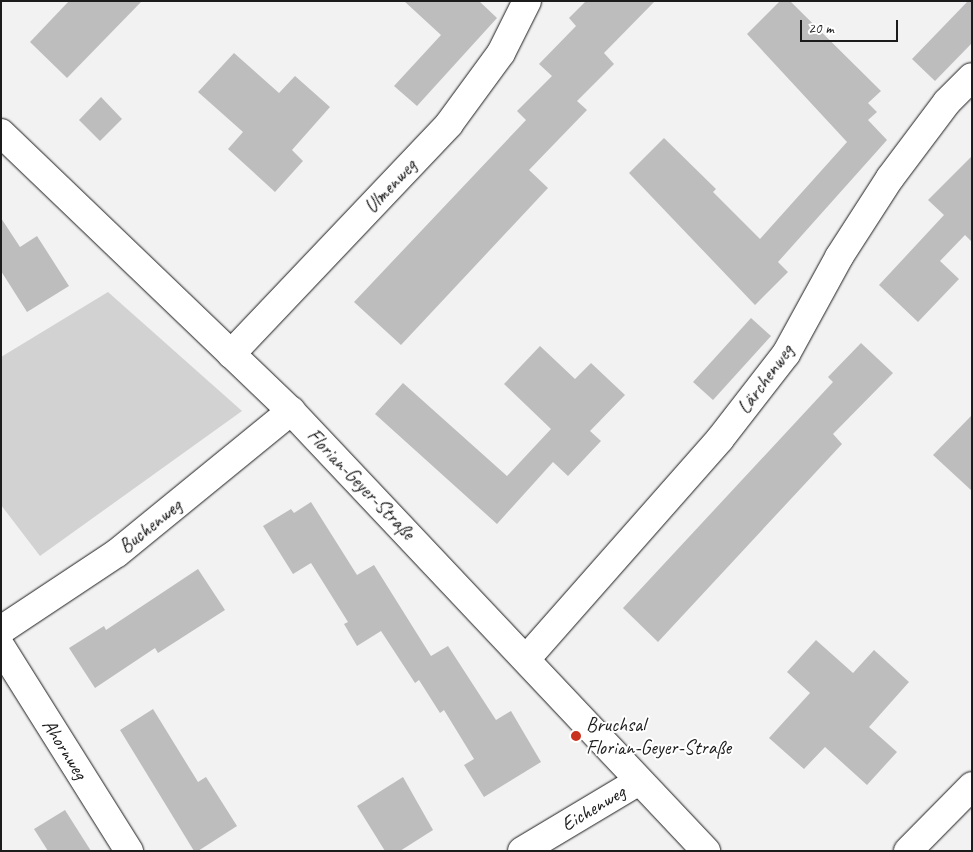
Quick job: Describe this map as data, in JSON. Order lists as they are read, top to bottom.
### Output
{
  "streets": {
    "street": [
      "Ulmenweg",
      "Lärchenweg",
      "Florian-Geyer-Straße",
      "Buchenweg",
      "Ahornweg",
      "Eichenweg"
    ]
  },
  "crossings": [
    ["Ulmenweg", "Florian-Geyer-Straße"],
    ["Lärchenweg", "Florian-Geyer-Straße"],
    ["Florian-Geyer-Straße", "Buchenweg"],
    ["Florian-Geyer-Straße", "Eichenweg"]
  ],
  "places": ["Bruchsal Florian-Geyer-Straße"],
  "scale_bar": "20 m"
}
